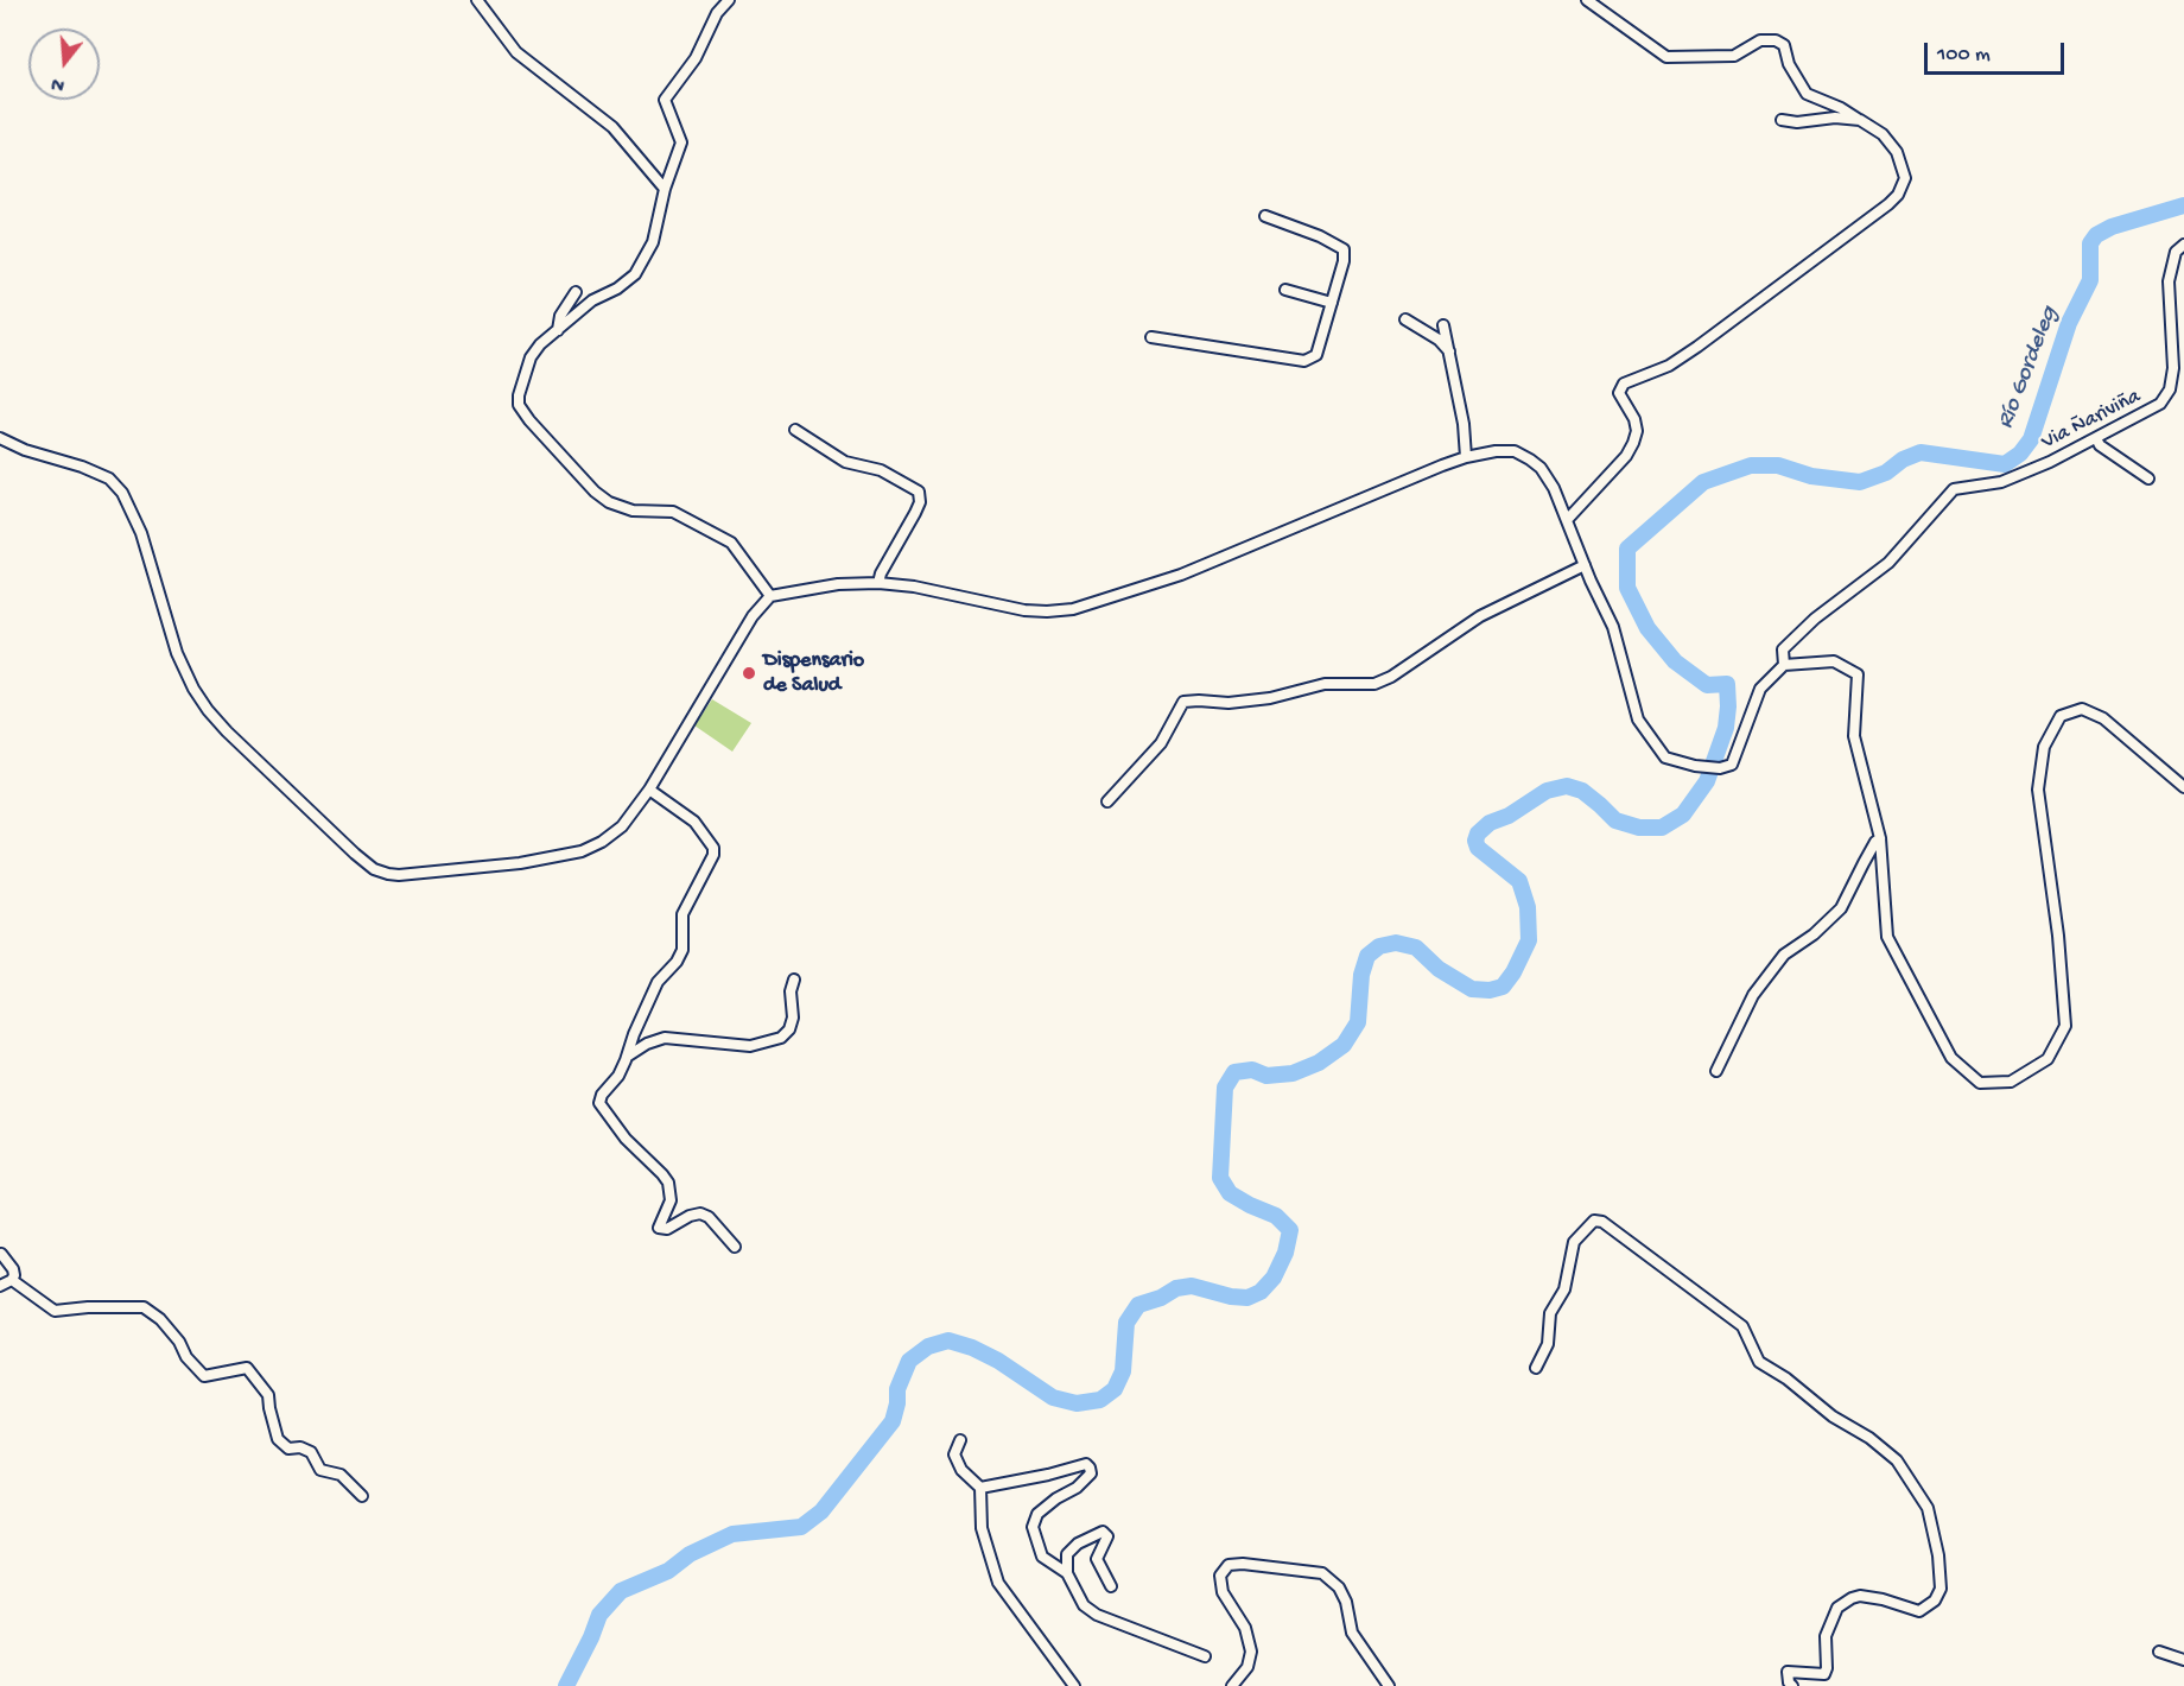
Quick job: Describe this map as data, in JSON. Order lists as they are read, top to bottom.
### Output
{
  "streets": {
    "street": ["Via Ñariviña"]
  },
  "water": ["Río Gordeleg"],
  "places": ["Dispensario de Salud"],
  "scale_bar": "100 m",
  "north": "bottom"
}
